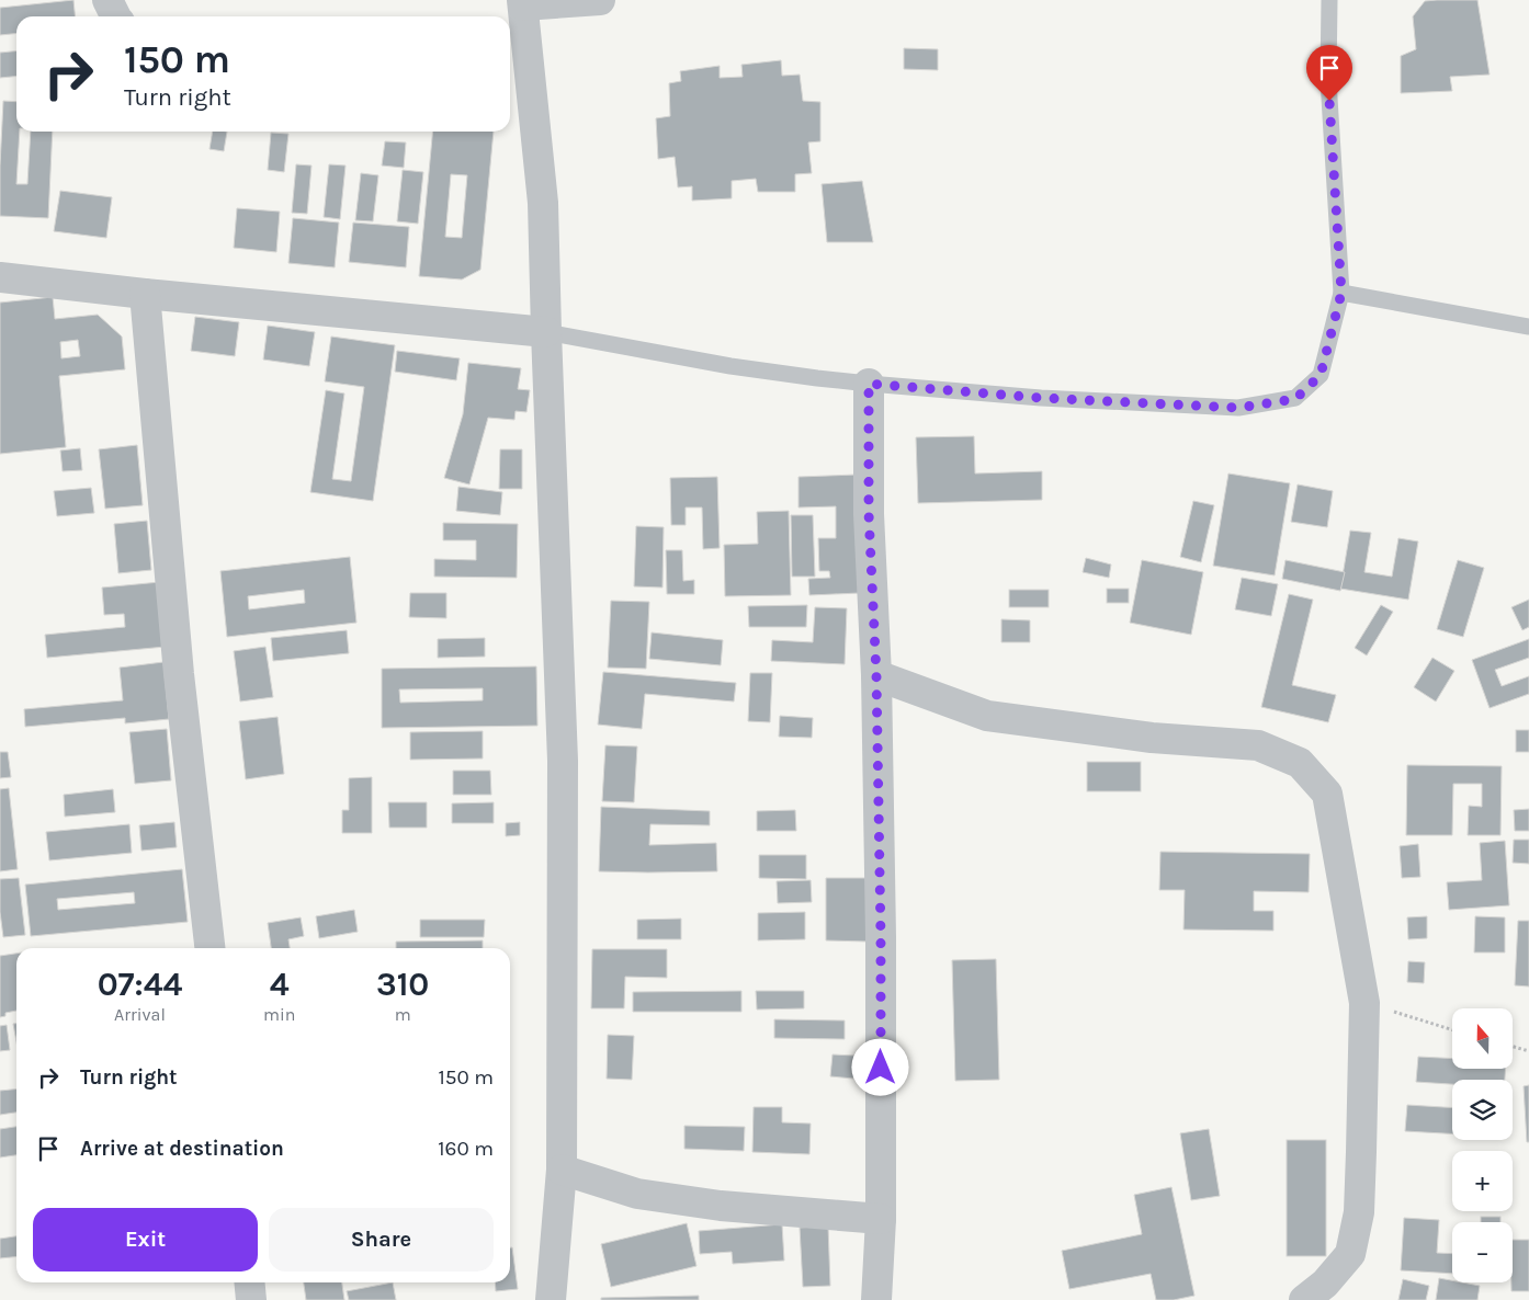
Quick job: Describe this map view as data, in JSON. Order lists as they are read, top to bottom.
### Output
{
  "north": "top",
  "page": {
    "turn": ["150 m", "Turn right"],
    "eta": [
      "07:44",
      "Arrival",
      "4",
      "min",
      "310",
      "m"
    ],
    "map_buttons": ["+", "−"],
    "list": [
      {
        "name": "Turn right",
        "value": "150 m"
      },
      {
        "name": "Arrive at destination",
        "value": "160 m"
      }
    ],
    "buttons": ["Exit", "Share"]
  }
}
